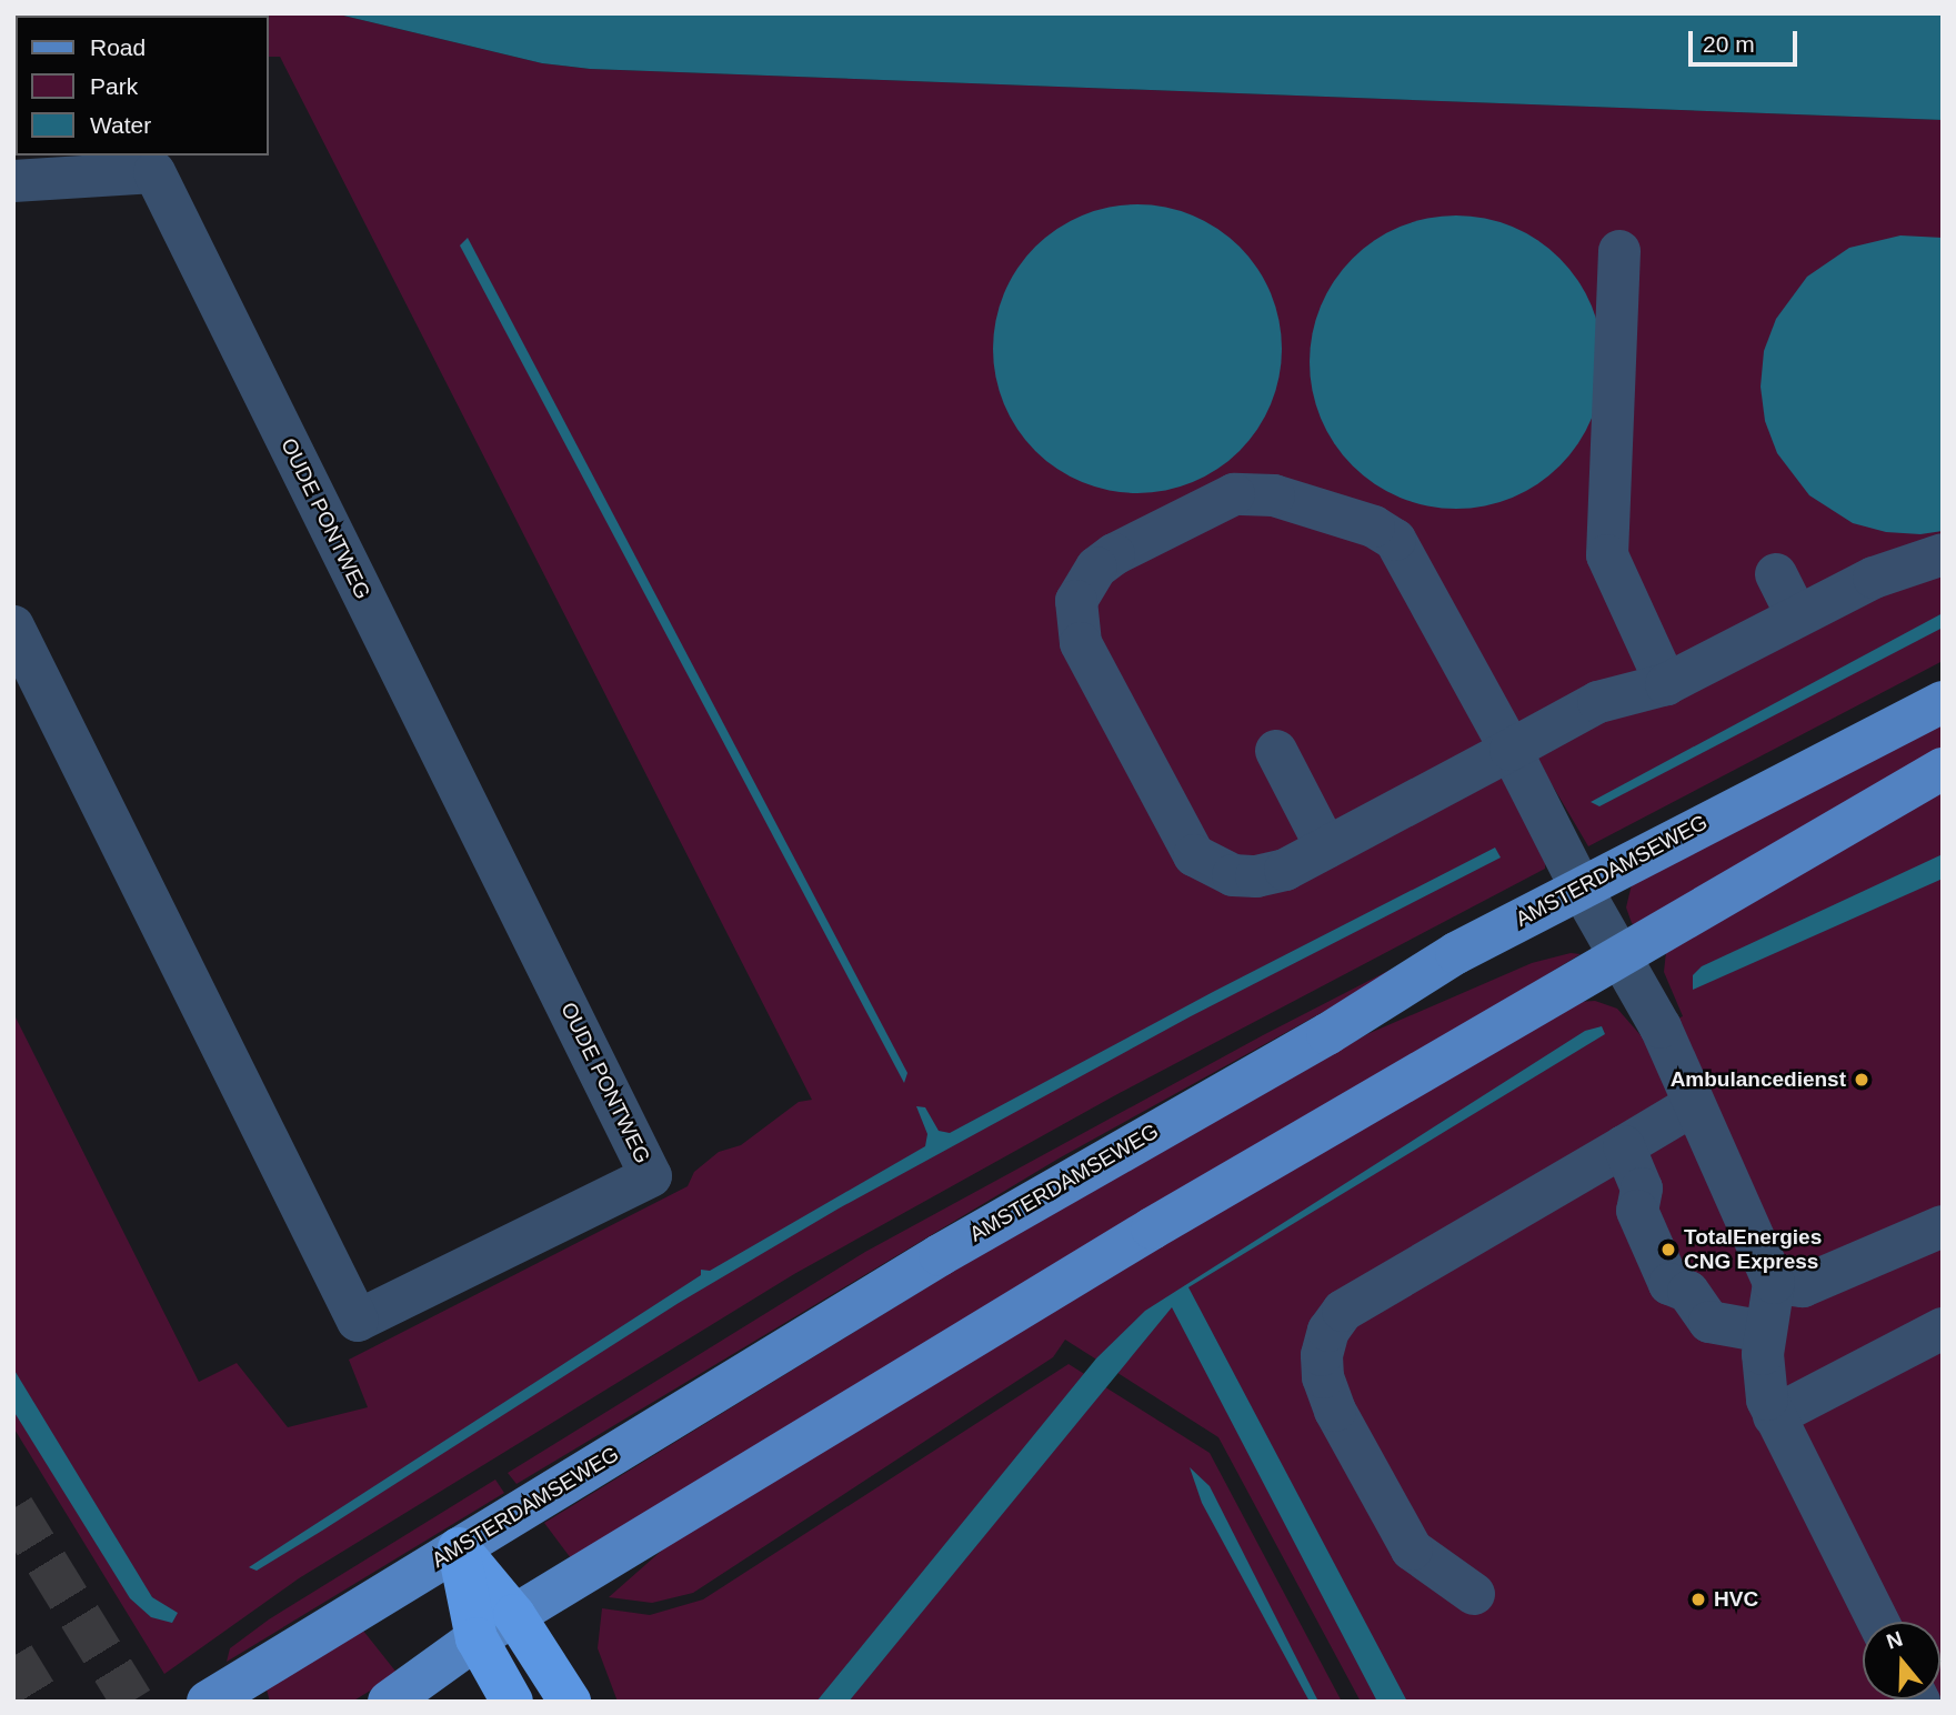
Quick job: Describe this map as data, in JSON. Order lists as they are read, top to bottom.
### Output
{
  "streets": {
    "main road": ["AMSTERDAMSEWEG"],
    "street": ["OUDE PONTWEG"]
  },
  "places": ["Ambulancedienst", "TotalEnergies CNG Express", "HVC"],
  "legend": ["Road", "Park", "Water"],
  "scale_bar": "20 m",
  "north": "top"
}
